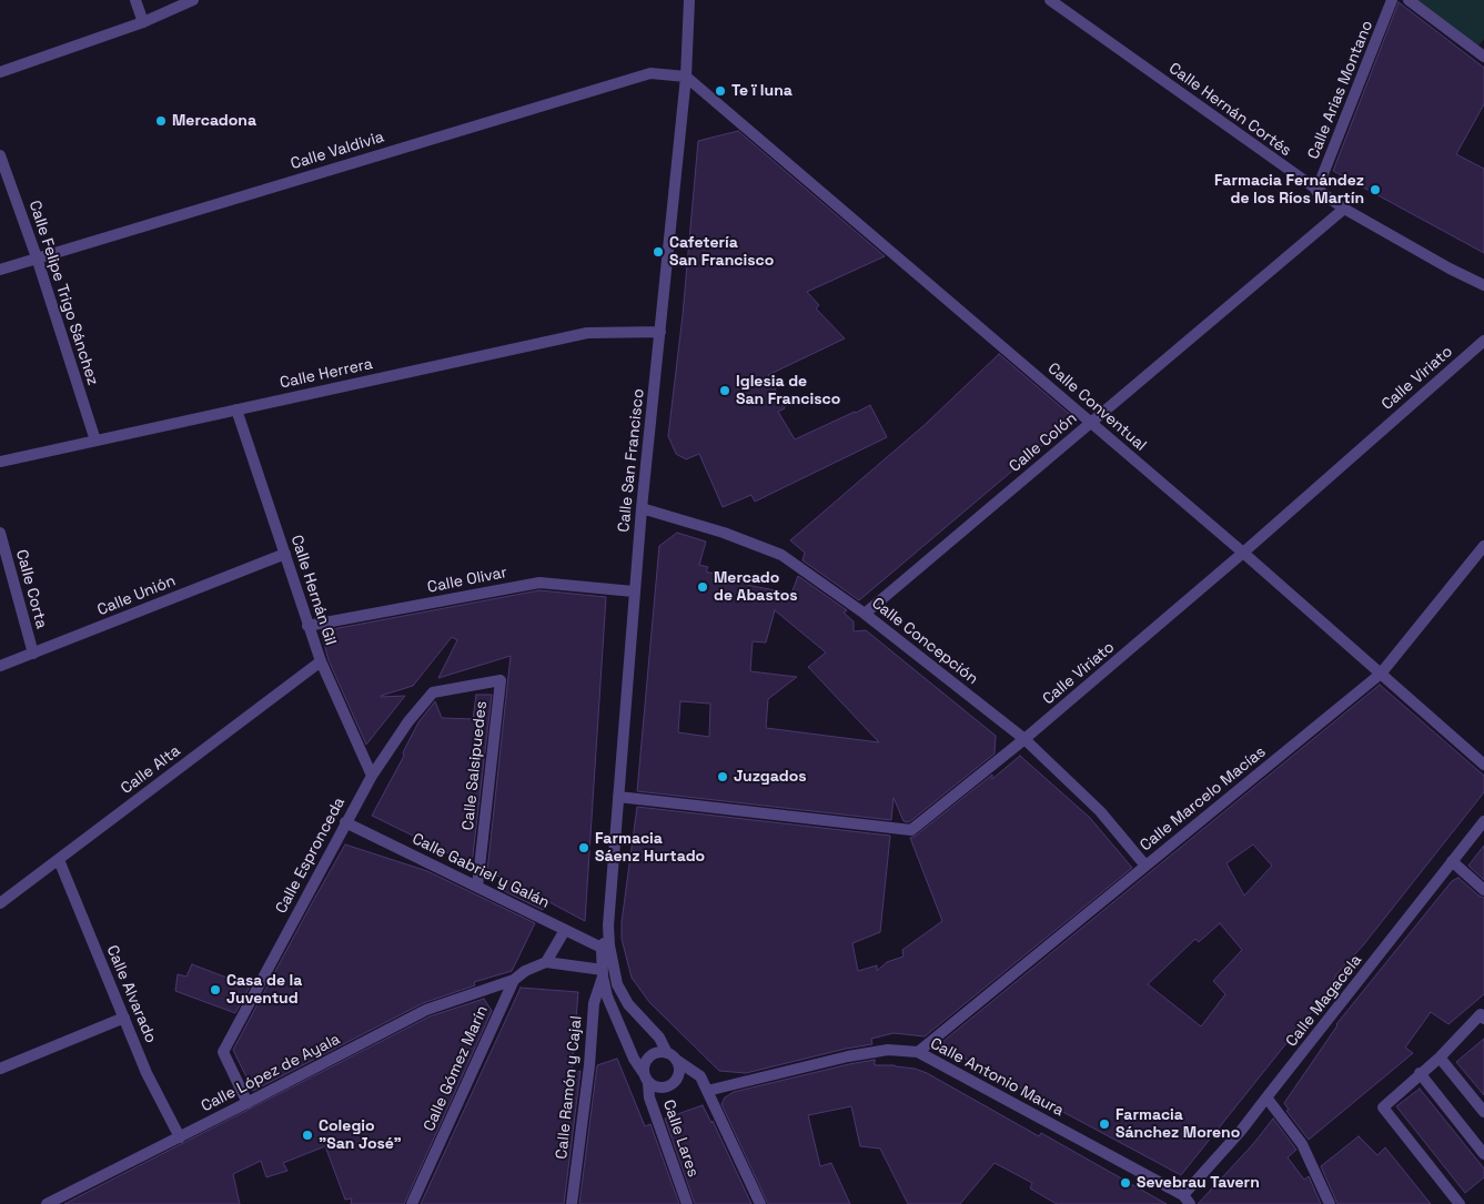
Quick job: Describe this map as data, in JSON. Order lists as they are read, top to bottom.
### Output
{
  "streets": {
    "street": [
      "Calle Arias Montano",
      "Calle Hernán Cortés",
      "Calle Valdivia",
      "Calle Felipe Trigo Sánchez",
      "Calle Herrera",
      "Calle Viriato",
      "Calle Conventual",
      "Calle Colón",
      "Calle San Francisco",
      "Calle Olivar",
      "Calle Corta",
      "Calle Hernán Gil",
      "Calle Unión",
      "Calle Concepción",
      "Calle Salsipuedes",
      "Calle Alta",
      "Calle Marcelo Macías",
      "Calle Espronceda",
      "Calle Gabriel y Galán",
      "Calle Alvarado",
      "Calle Magacela",
      "Calle Gómez Marín",
      "Calle López de Ayala",
      "Calle Antonio Maura",
      "Calle Ramón y Cajal",
      "Calle Lares"
    ]
  },
  "crossings": [
    ["Calle Arias Montano", "Calle Hernán Cortés"],
    ["Calle Hernán Cortés", "Calle Colón"],
    ["Calle Valdivia", "Calle Felipe Trigo Sánchez"],
    ["Calle Valdivia", "Calle Conventual"],
    ["Calle Valdivia", "Calle San Francisco"],
    ["Calle Felipe Trigo Sánchez", "Calle Herrera"],
    ["Calle Herrera", "Calle San Francisco"],
    ["Calle Herrera", "Calle Hernán Gil"],
    ["Calle Viriato", "Calle Conventual"],
    ["Calle Viriato", "Calle San Francisco"],
    ["Calle Viriato", "Calle Concepción"],
    ["Calle Conventual", "Calle Colón"],
    ["Calle Conventual", "Calle San Francisco"],
    ["Calle Conventual", "Calle Marcelo Macías"],
    ["Calle Colón", "Calle Concepción"],
    ["Calle San Francisco", "Calle Olivar"],
    ["Calle San Francisco", "Calle Concepción"],
    ["Calle Olivar", "Calle Hernán Gil"],
    ["Calle Corta", "Calle Unión"],
    ["Calle Hernán Gil", "Calle Unión"],
    ["Calle Hernán Gil", "Calle Alta"],
    ["Calle Hernán Gil", "Calle Espronceda"],
    ["Calle Concepción", "Calle Marcelo Macías"],
    ["Calle Salsipuedes", "Calle Espronceda"],
    ["Calle Salsipuedes", "Calle Gabriel y Galán"],
    ["Calle Alta", "Calle Alvarado"],
    ["Calle Marcelo Macías", "Calle Antonio Maura"],
    ["Calle Espronceda", "Calle Gabriel y Galán"],
    ["Calle Espronceda", "Calle López de Ayala"],
    ["Calle Alvarado", "Calle López de Ayala"],
    ["Calle Magacela", "Calle Antonio Maura"],
    ["Calle Gómez Marín", "Calle López de Ayala"]
  ],
  "places": [
    "Te ï luna",
    "Mercadona",
    "Farmacia Fernández de los Ríos Martín",
    "Cafetería San Francisco",
    "Iglesia de San Francisco",
    "Mercado de Abastos",
    "Juzgados",
    "Farmacia Sáenz Hurtado",
    "Casa de la Juventud",
    "Farmacia Sánchez Moreno",
    "Colegio \"San José\"",
    "Sevebrau Tavern"
  ]
}
